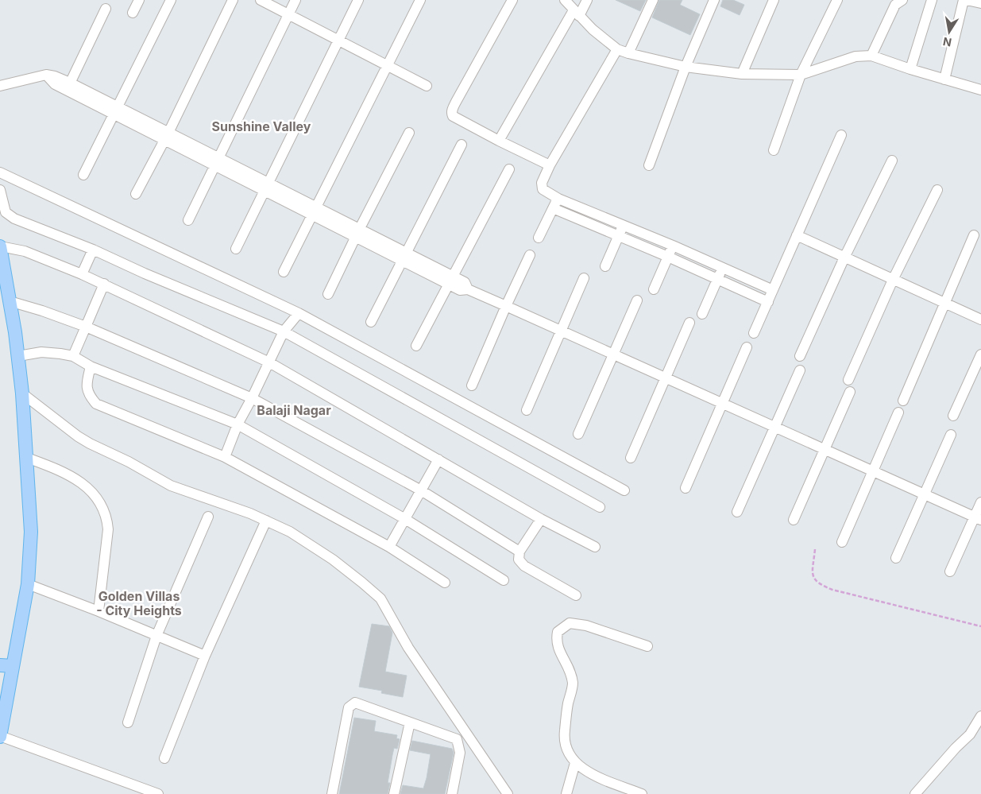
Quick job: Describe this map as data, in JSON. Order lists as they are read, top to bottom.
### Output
{
  "districts": ["Sunshine Valley", "Balaji Nagar", "Golden Villas - City Heights"],
  "north": "bottom"
}
